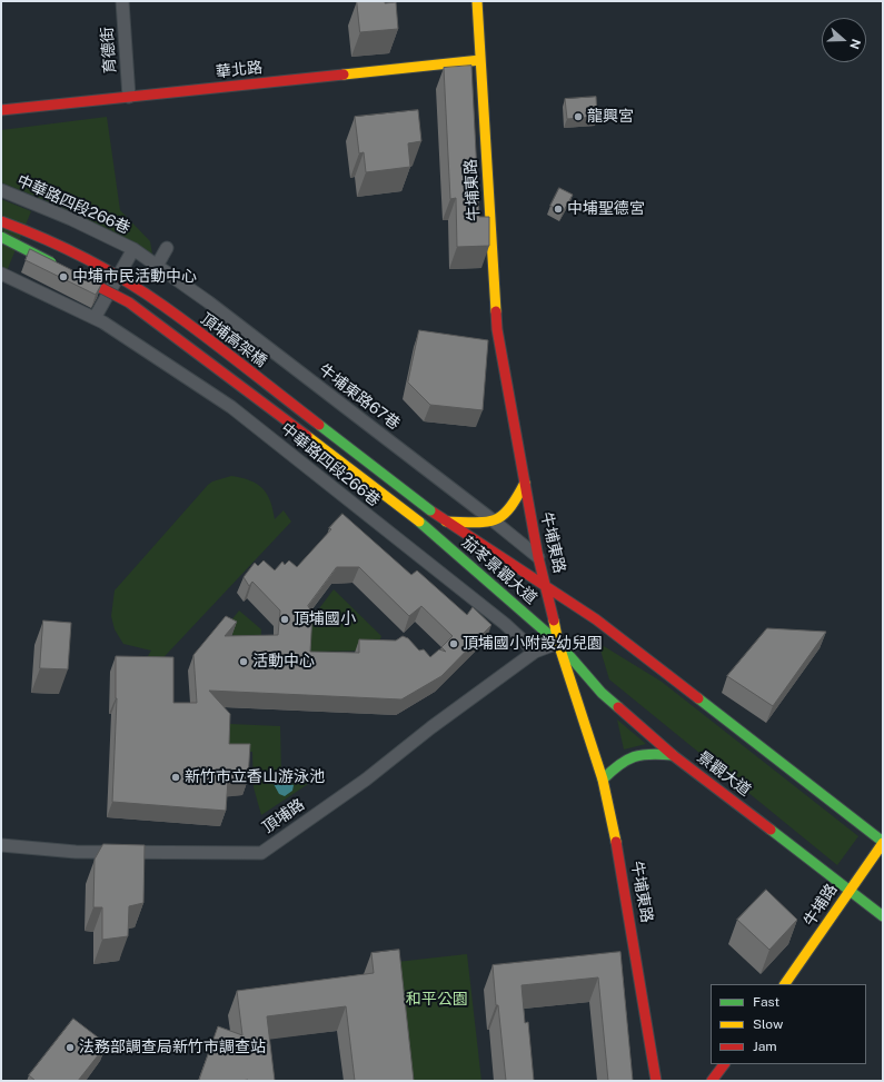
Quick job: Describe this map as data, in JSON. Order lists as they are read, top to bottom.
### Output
{
  "streets": {
    "street": [
      "育德街",
      "華北路",
      "牛埔東路",
      "中華路四段266巷",
      "頂埔高架橋",
      "牛埔東路67巷",
      "茄苳景觀大道",
      "景觀大道",
      "頂埔路",
      "牛埔路"
    ]
  },
  "crossings": [
    ["育德街", "華北路"],
    ["華北路", "牛埔東路"],
    ["牛埔東路", "牛埔東路67巷"],
    ["牛埔東路", "茄苳景觀大道"],
    ["牛埔東路", "景觀大道"],
    ["牛埔東路", "頂埔路"],
    ["中華路四段266巷", "牛埔東路67巷"],
    ["中華路四段266巷", "頂埔路"],
    ["頂埔高架橋", "茄苳景觀大道"],
    ["茄苳景觀大道", "景觀大道"],
    ["茄苳景觀大道", "頂埔路"],
    ["景觀大道", "頂埔路"],
    ["景觀大道", "牛埔路"]
  ],
  "parks": ["和平公園"],
  "places": [
    "龍興宮",
    "中埔聖德宮",
    "中埔市民活動中心",
    "頂埔國小",
    "頂埔國小附設幼兒園",
    "活動中心",
    "新竹市立香山游泳池",
    "法務部調查局新竹市調查站"
  ],
  "legend": ["Fast", "Slow", "Jam"],
  "north": "right"
}
